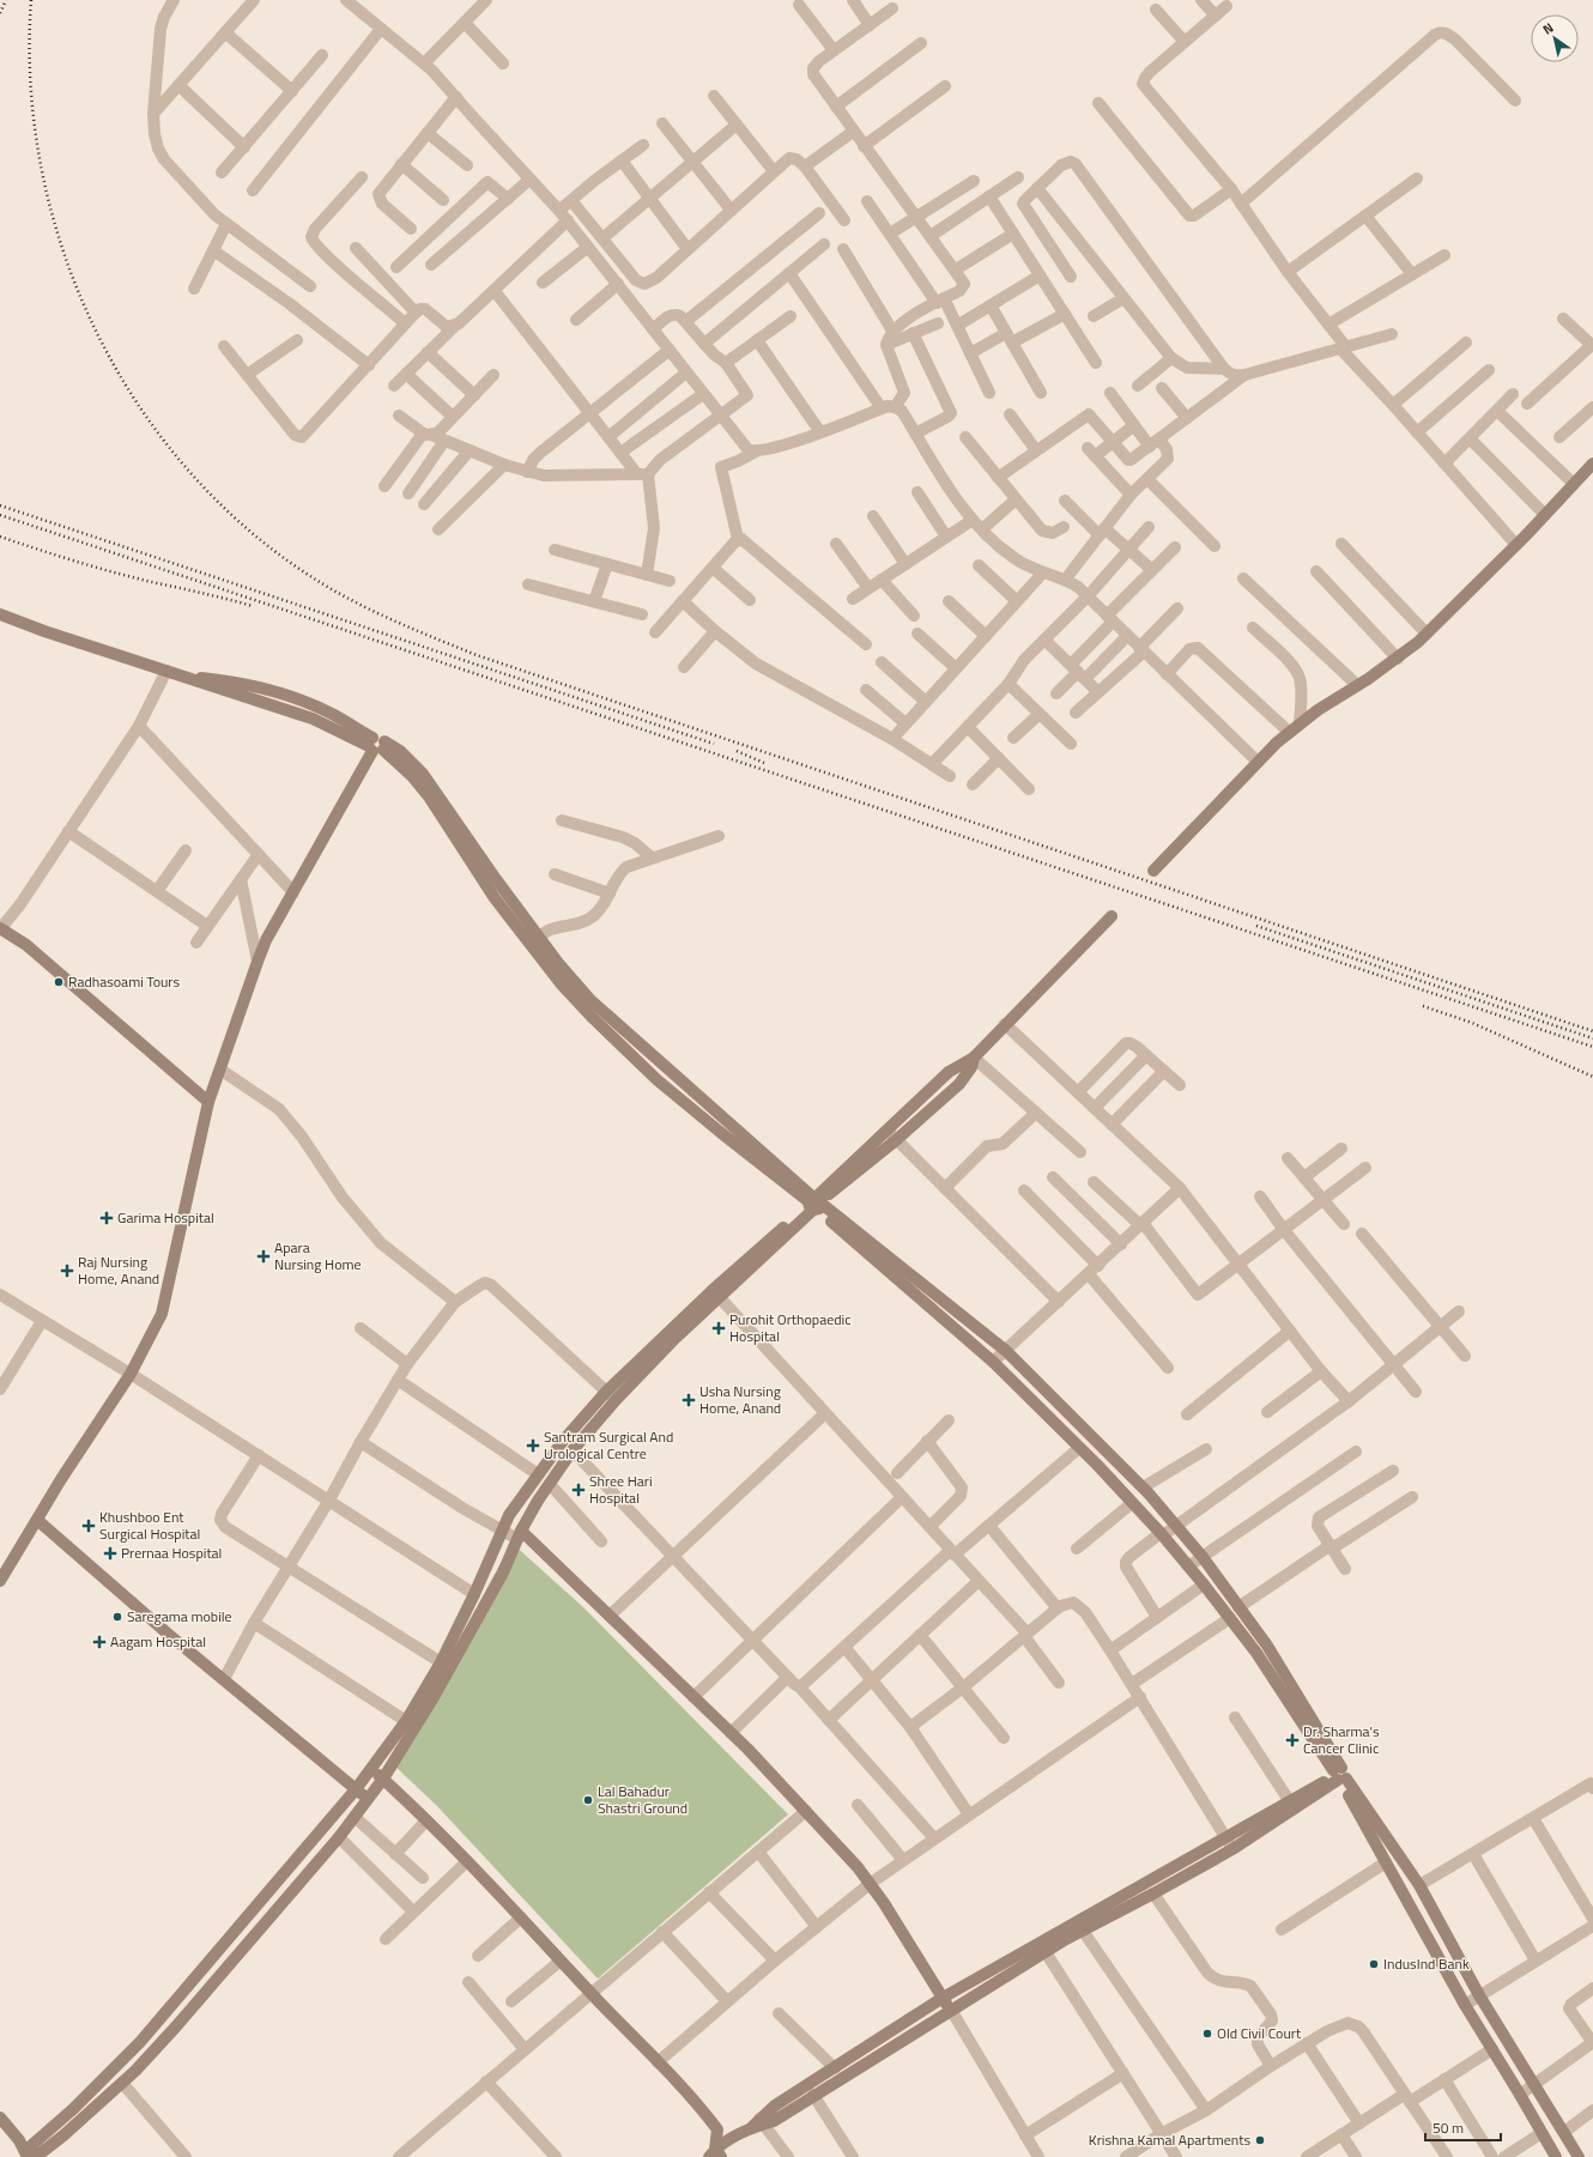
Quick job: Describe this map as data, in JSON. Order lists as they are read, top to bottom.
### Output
{
  "places": {
    "other": [
      "Radhasoami Tours",
      "Saregama mobile",
      "Lal Bahadur Shastri Ground",
      "IndusInd Bank",
      "Old Civil Court",
      "Krishna Kamal Apartments"
    ],
    "health": [
      "Garima Hospital",
      "Apara Nursing Home",
      "Raj Nursing Home, Anand",
      "Purohit Orthopaedic Hospital",
      "Usha Nursing Home, Anand",
      "Santram Surgical And Urological Centre",
      "Shree Hari Hospital",
      "Khushboo Ent Surgical Hospital",
      "Prernaa Hospital",
      "Aagam Hospital",
      "Dr. Sharma's Cancer Clinic"
    ]
  },
  "scale_bar": "50 m",
  "north": "top left"
}
